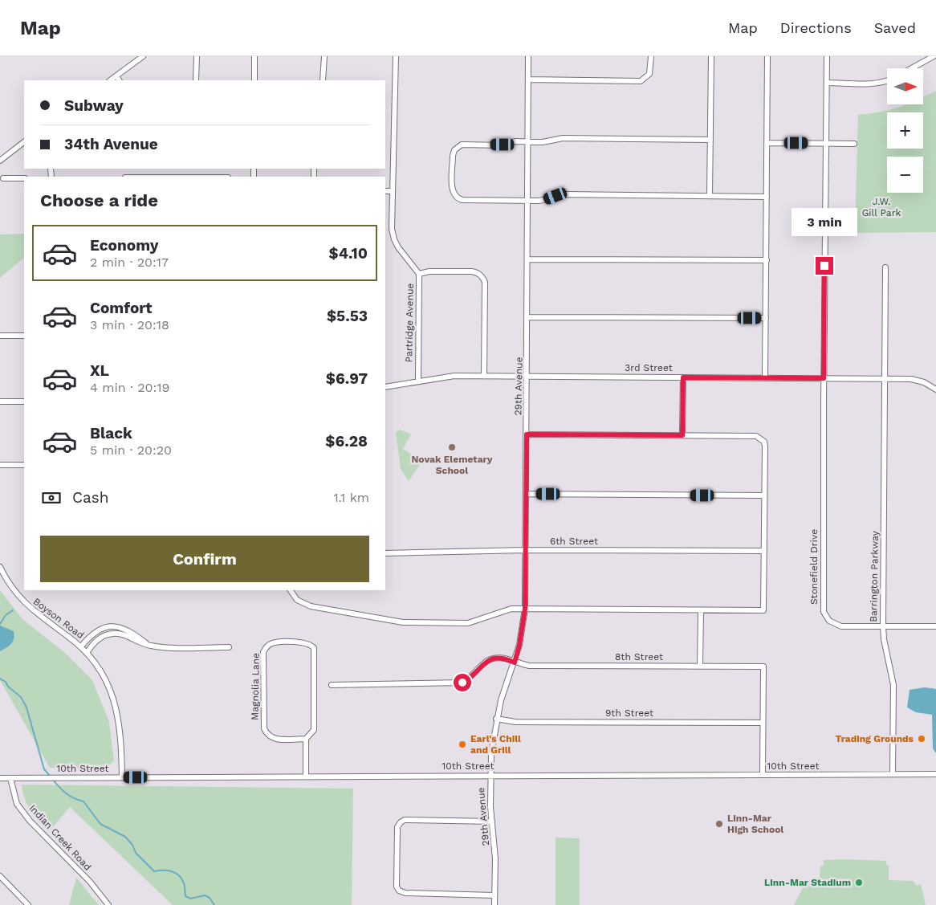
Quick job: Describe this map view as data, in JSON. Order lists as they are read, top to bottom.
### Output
{
  "streets": {
    "street": [
      "Partridge Avenue",
      "3rd Street",
      "29th Avenue",
      "6th Street",
      "Stonefield Drive",
      "Barrington Parkway",
      "Boyson Road",
      "8th Street",
      "Magnolia Lane",
      "9th Street",
      "10th Street",
      "Indian Creek Road"
    ]
  },
  "crossings": [
    ["Partridge Avenue", "3rd Street"],
    ["3rd Street", "29th Avenue"],
    ["3rd Street", "Stonefield Drive"],
    ["3rd Street", "Barrington Parkway"],
    ["29th Avenue", "6th Street"],
    ["29th Avenue", "8th Street"],
    ["29th Avenue", "9th Street"],
    ["29th Avenue", "10th Street"],
    ["Stonefield Drive", "Barrington Parkway"],
    ["Barrington Parkway", "10th Street"],
    ["Boyson Road", "10th Street"],
    ["8th Street", "9th Street"],
    ["Magnolia Lane", "10th Street"],
    ["10th Street", "Indian Creek Road"]
  ],
  "parks": ["J.W. Gill Park"],
  "places": [
    "Novak Elemetary School",
    "Trading Grounds",
    "Earl's Chill and Grill",
    "Linn-Mar High School",
    "Linn-Mar Stadium"
  ],
  "north": "right",
  "page": {
    "header": "Map",
    "nav": ["Map", "Directions", "Saved"],
    "map_buttons": ["+", "−"],
    "banner": ["Subway", "34th Avenue"],
    "heading": "Choose a ride",
    "bubble": "3 min",
    "list": [
      {
        "name": "Economy",
        "note": "2 min · 20:17",
        "value": "$4.10"
      },
      {
        "name": "Comfort",
        "note": "3 min · 20:18",
        "value": "$5.53"
      },
      {
        "name": "XL",
        "note": "4 min · 20:19",
        "value": "$6.97"
      },
      {
        "name": "Black",
        "note": "5 min · 20:20",
        "value": "$6.28"
      }
    ],
    "pay": ["Cash", "1.1 km"],
    "buttons": "Confirm"
  }
}
